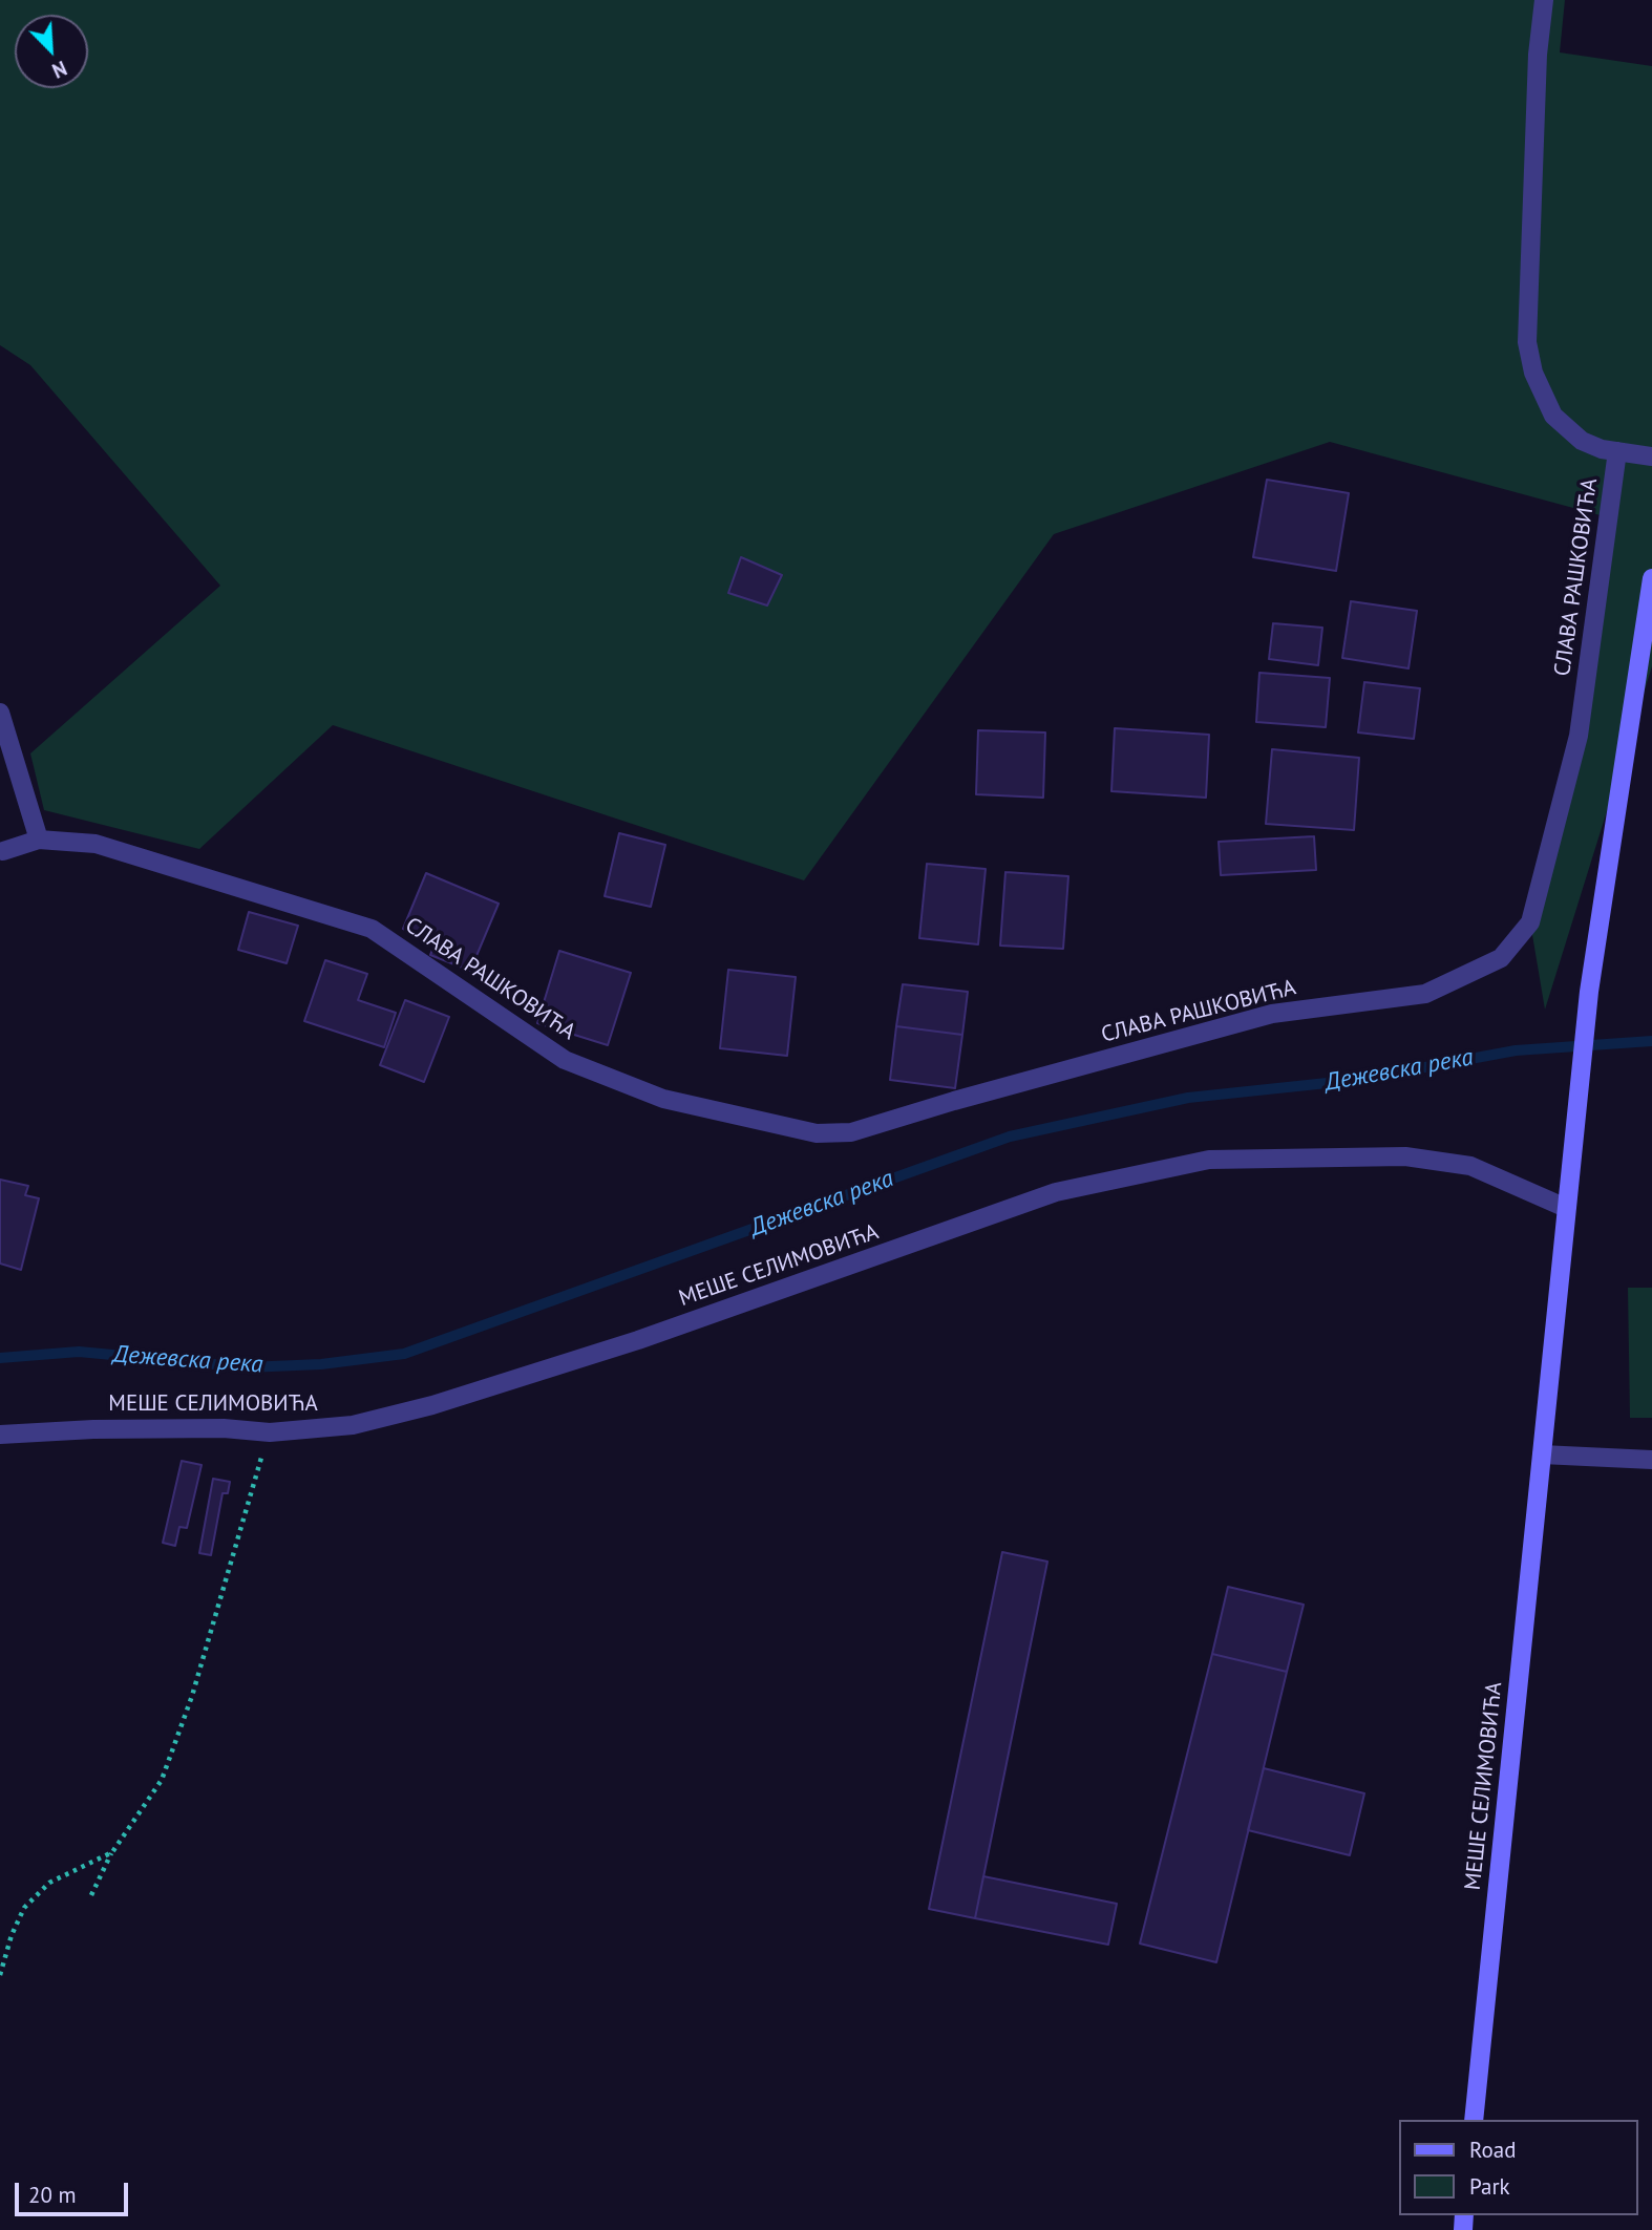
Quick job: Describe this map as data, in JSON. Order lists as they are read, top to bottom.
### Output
{
  "streets": {
    "main road": ["МЕШЕ СЕЛИМОВИЋА"],
    "street": ["СЛАВА РАШКОВИЋА"]
  },
  "water": ["Дежевска река"],
  "legend": ["Road", "Park"],
  "scale_bar": "20 m",
  "north": "bottom right"
}
